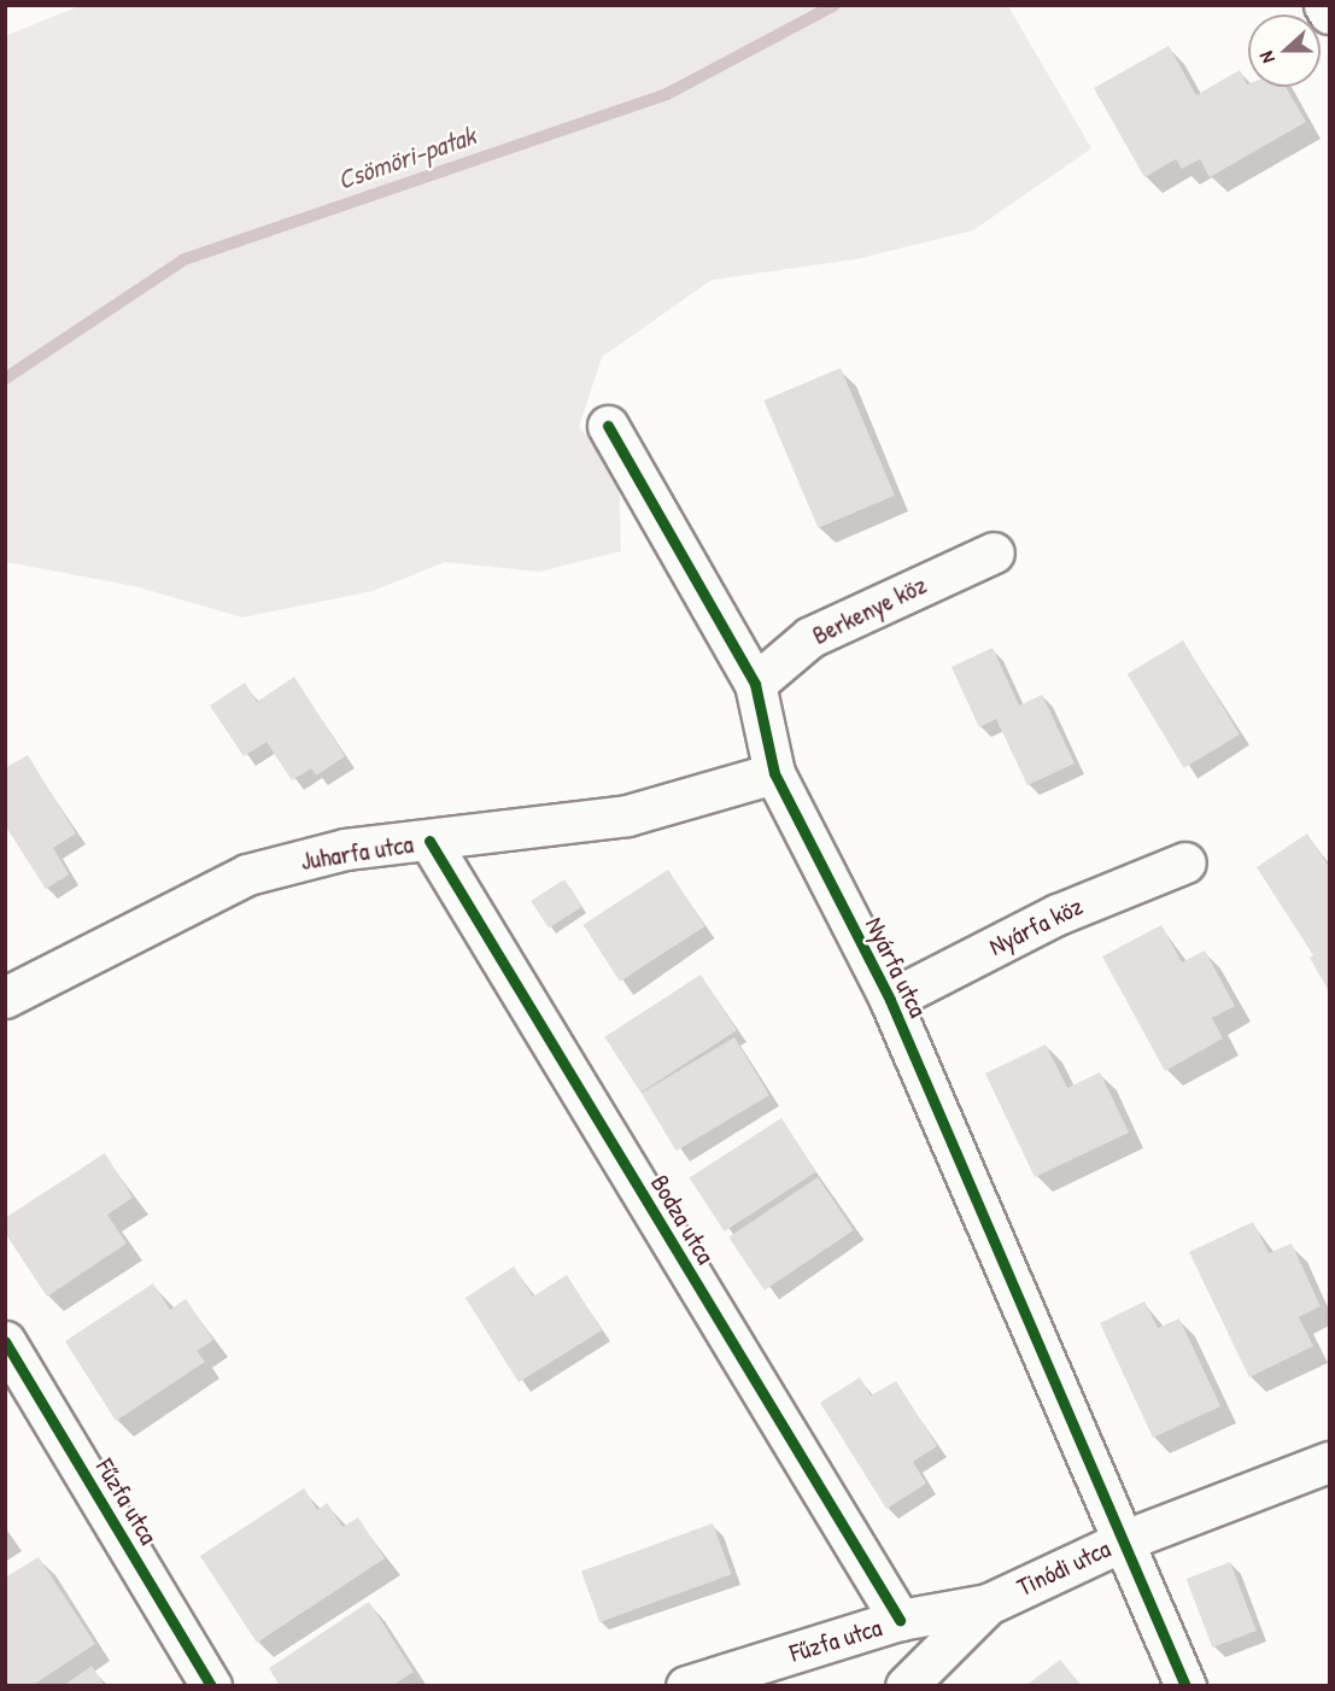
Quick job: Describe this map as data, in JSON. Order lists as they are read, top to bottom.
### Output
{
  "streets": {
    "street": [
      "Berkenye köz",
      "Juharfa utca",
      "Nyárfa köz",
      "Nyárfa utca",
      "Bodza utca",
      "Fűzfa utca",
      "Tinódi utca"
    ]
  },
  "crossings": [
    ["Berkenye köz", "Nyárfa utca"],
    ["Juharfa utca", "Nyárfa utca"],
    ["Juharfa utca", "Bodza utca"],
    ["Nyárfa köz", "Nyárfa utca"],
    ["Nyárfa utca", "Tinódi utca"],
    ["Bodza utca", "Fűzfa utca"],
    ["Fűzfa utca", "Tinódi utca"]
  ],
  "water": ["Csömöri-patak"],
  "north": "left"
}
